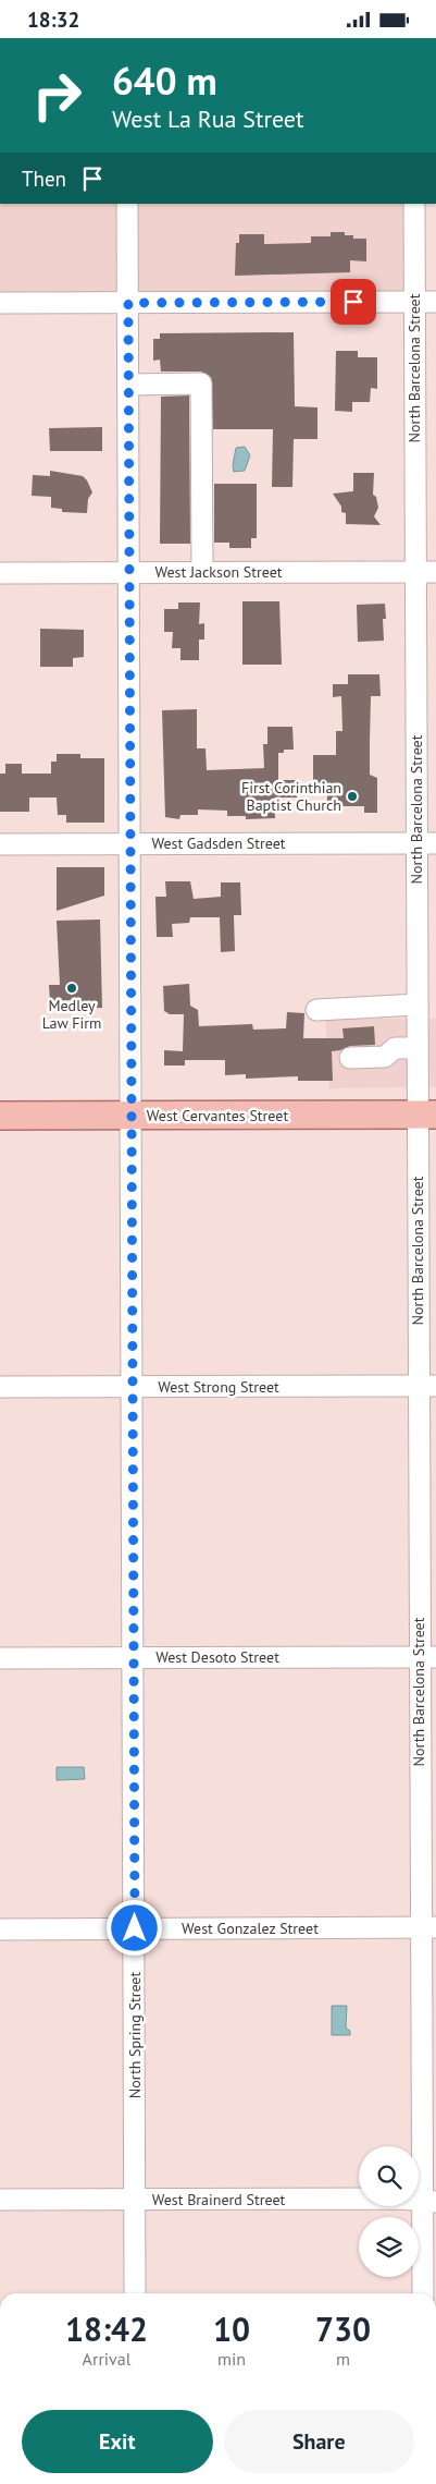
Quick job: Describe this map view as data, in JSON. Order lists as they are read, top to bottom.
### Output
{
  "streets": {
    "main road": ["West Cervantes Street"],
    "street": [
      "North Barcelona Street",
      "West Jackson Street",
      "West Gadsden Street",
      "West Strong Street",
      "West Desoto Street",
      "West Gonzalez Street",
      "North Spring Street",
      "West Brainerd Street"
    ]
  },
  "crossings": [
    ["North Barcelona Street", "West Jackson Street"],
    ["North Barcelona Street", "West Gadsden Street"],
    ["North Barcelona Street", "West Cervantes Street"],
    ["North Barcelona Street", "West Strong Street"],
    ["North Barcelona Street", "West Desoto Street"],
    ["North Barcelona Street", "West Gonzalez Street"],
    ["North Barcelona Street", "West Brainerd Street"],
    ["West Jackson Street", "North Spring Street"],
    ["West Gadsden Street", "North Spring Street"],
    ["West Cervantes Street", "North Spring Street"],
    ["West Strong Street", "North Spring Street"],
    ["West Desoto Street", "North Spring Street"],
    ["West Gonzalez Street", "North Spring Street"],
    ["North Spring Street", "West Brainerd Street"]
  ],
  "places": ["First Corinthian Baptist Church", "Medley Law Firm"],
  "page": {
    "status": "18:32",
    "turn": ["640 m", "West La Rua Street"],
    "then": "Then",
    "eta": [
      "18:42",
      "Arrival",
      "10",
      "min",
      "730",
      "m"
    ],
    "buttons": ["Exit", "Share"]
  }
}
